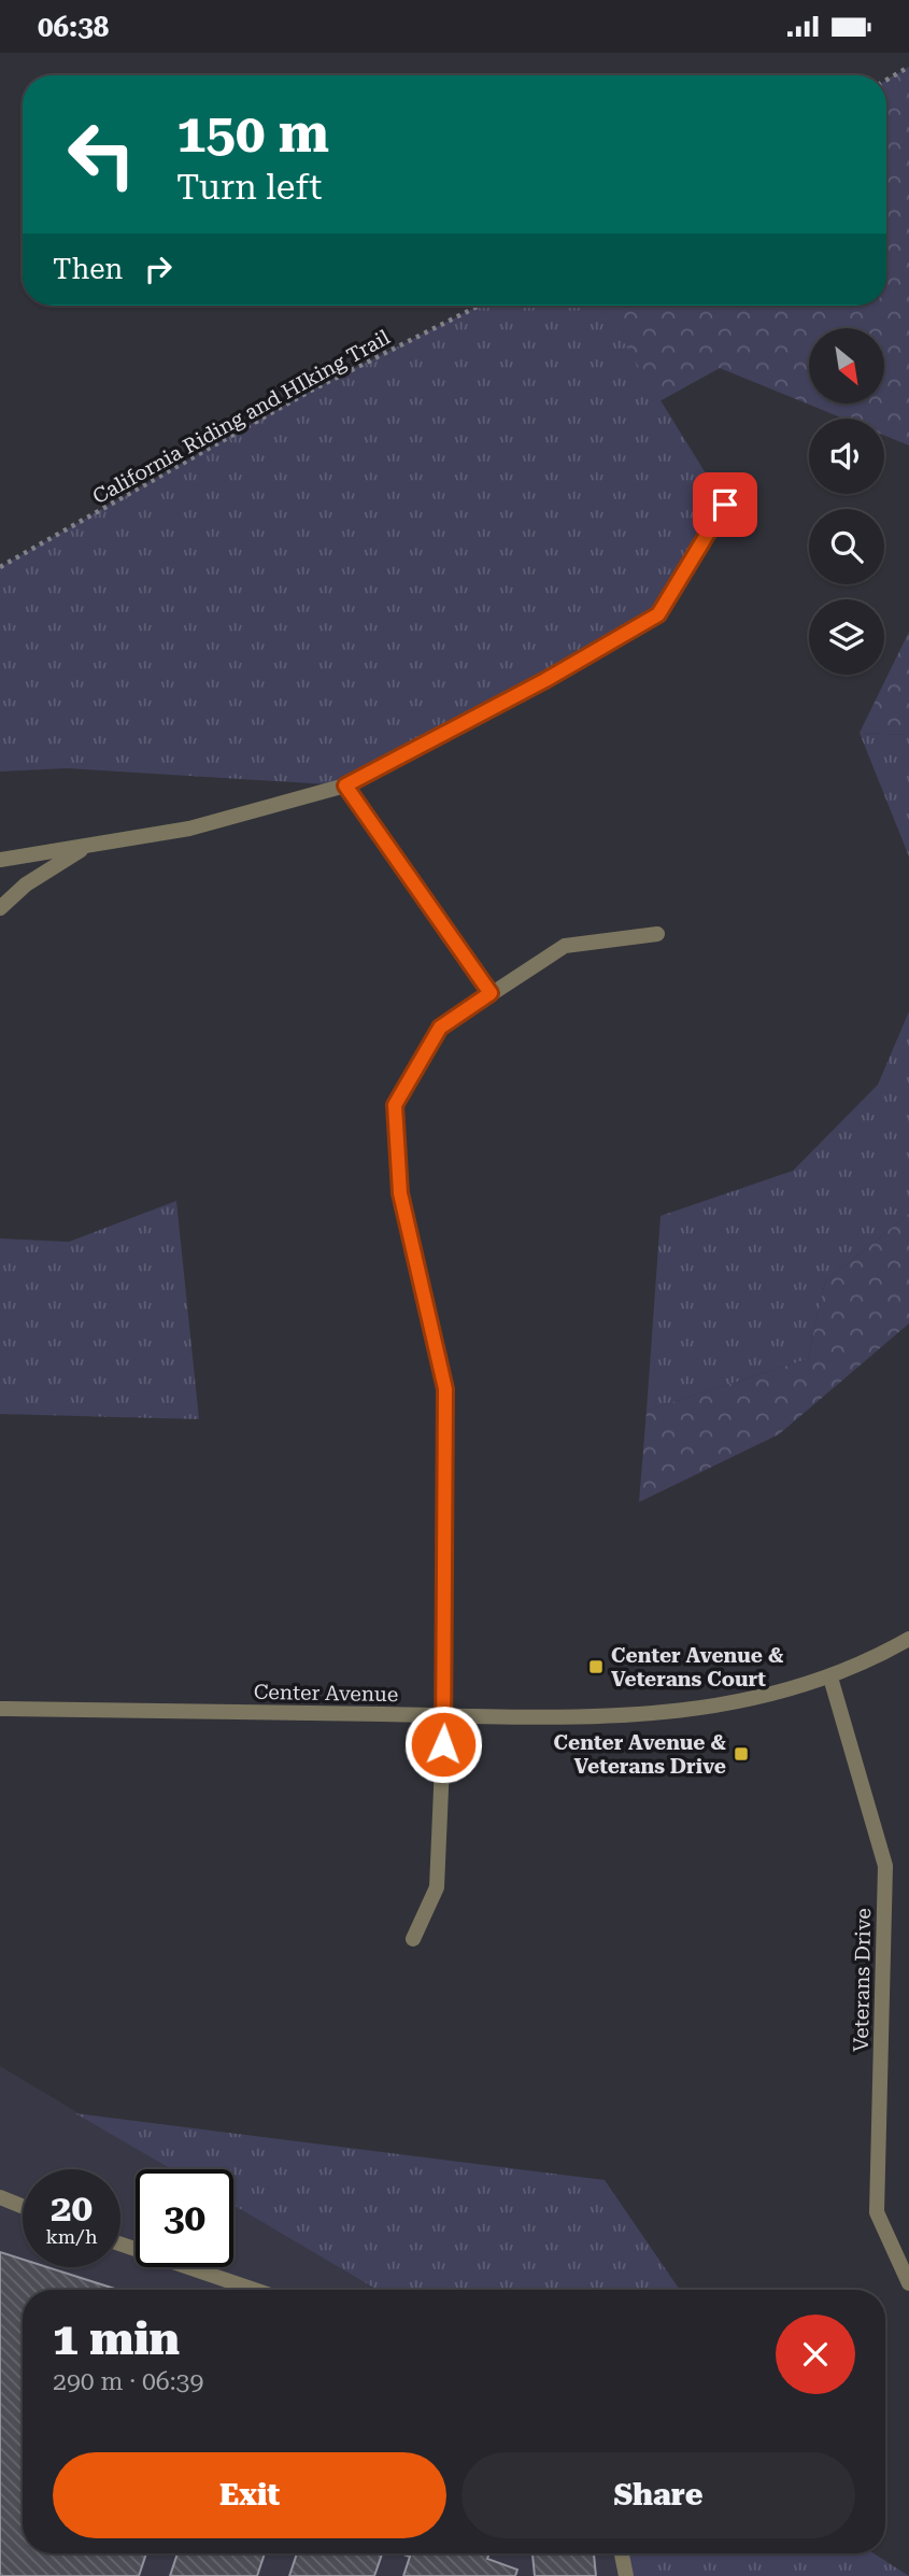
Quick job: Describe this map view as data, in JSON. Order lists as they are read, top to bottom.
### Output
{
  "streets": {
    "street": ["Center Avenue", "Veterans Drive"],
    "path": ["California Riding and HIking Trail"]
  },
  "crossings": [
    ["Center Avenue", "Veterans Drive"]
  ],
  "places": {
    "transit": ["Center Avenue & Veterans Court", "Center Avenue & Veterans Drive"]
  },
  "north": "bottom right",
  "page": {
    "status": "06:38",
    "turn": ["150 m", "Turn left"],
    "then": "Then",
    "speed": "20 km/h",
    "limit": "30",
    "heading": ["1 min", "290 m · 06:39"],
    "buttons": ["Exit", "Share"]
  }
}
